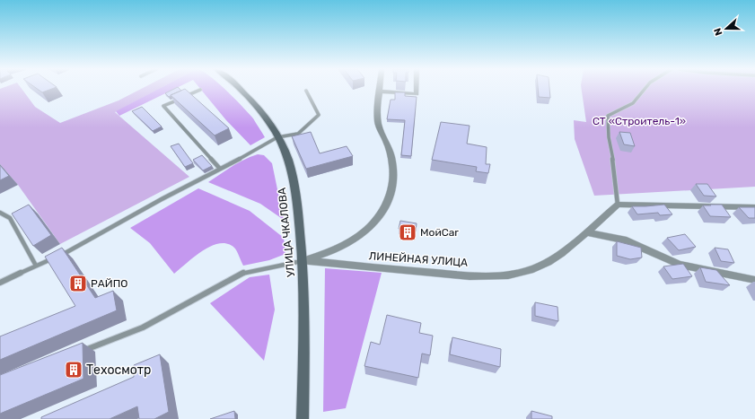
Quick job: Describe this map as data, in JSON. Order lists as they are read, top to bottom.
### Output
{
  "streets": {
    "main road": ["УЛИЦА ЧКАЛОВА"],
    "street": ["ЛИНЕЙНАЯ УЛИЦА"]
  },
  "crossings": [
    ["УЛИЦА ЧКАЛОВА", "ЛИНЕЙНАЯ УЛИЦА"]
  ],
  "parks": ["СТ «Строитель-1»"],
  "places": {
    "building": ["МойCar", "РАЙПО", "Техосмотр"]
  },
  "north": "left"
}
